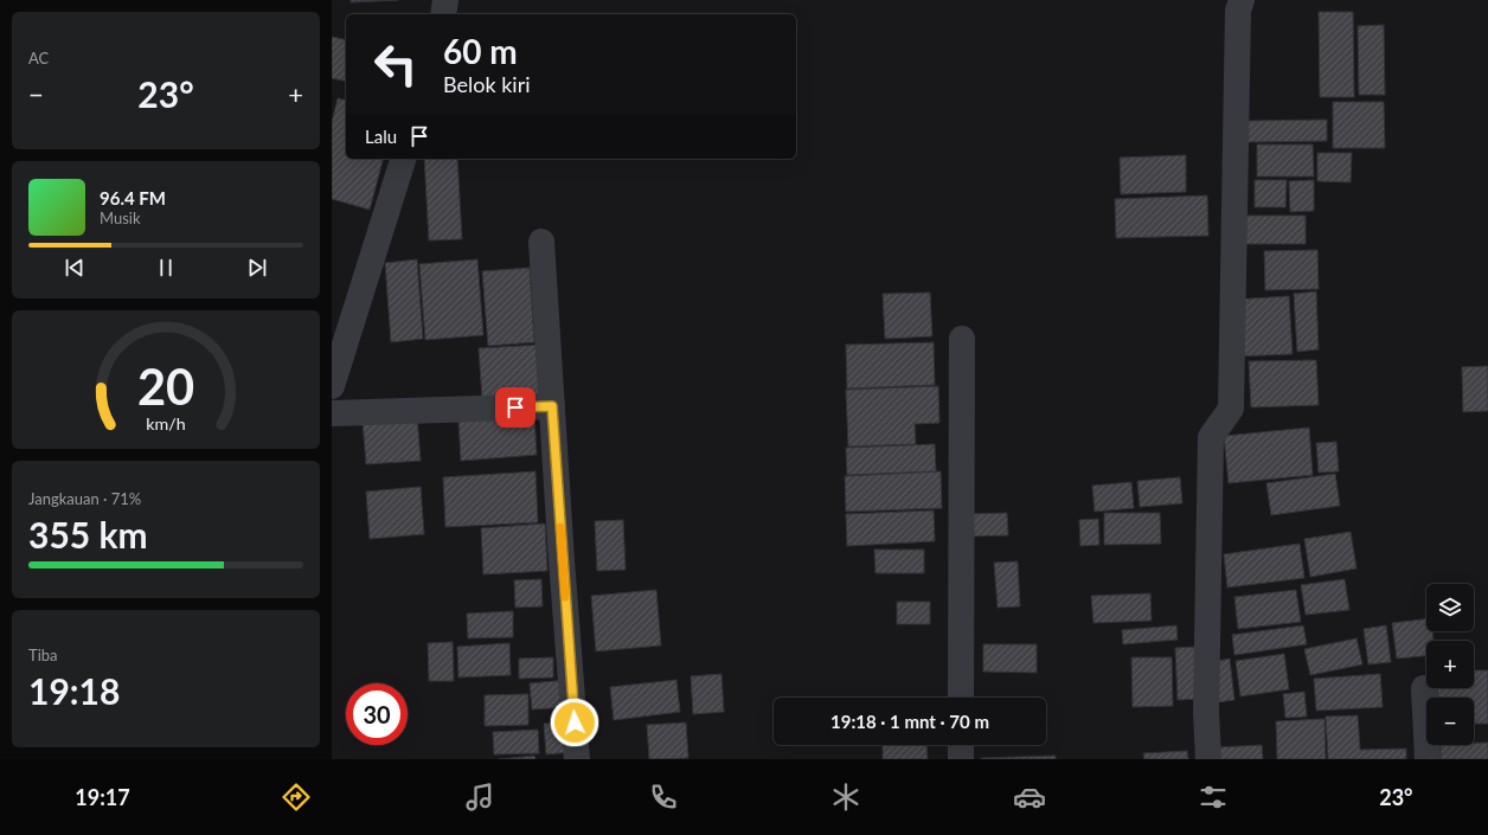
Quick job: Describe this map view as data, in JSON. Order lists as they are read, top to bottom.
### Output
{
  "page": {
    "tile": [
      "AC",
      ["Jangkauan · 71%", "355 km"],
      ["Tiba", "19:18"]
    ],
    "turn": ["60 m", "Belok kiri"],
    "heat": ["−", "23°", "+"],
    "then": "Lalu",
    "song": ["96.4 FM", "Musik"],
    "map_buttons": ["+", "−"],
    "limit": "30",
    "trip": "19:18 · 1 mnt · 70 m",
    "tabs": ["19:17", "23°"],
    "gauge": ["20", "km/h"]
  }
}
